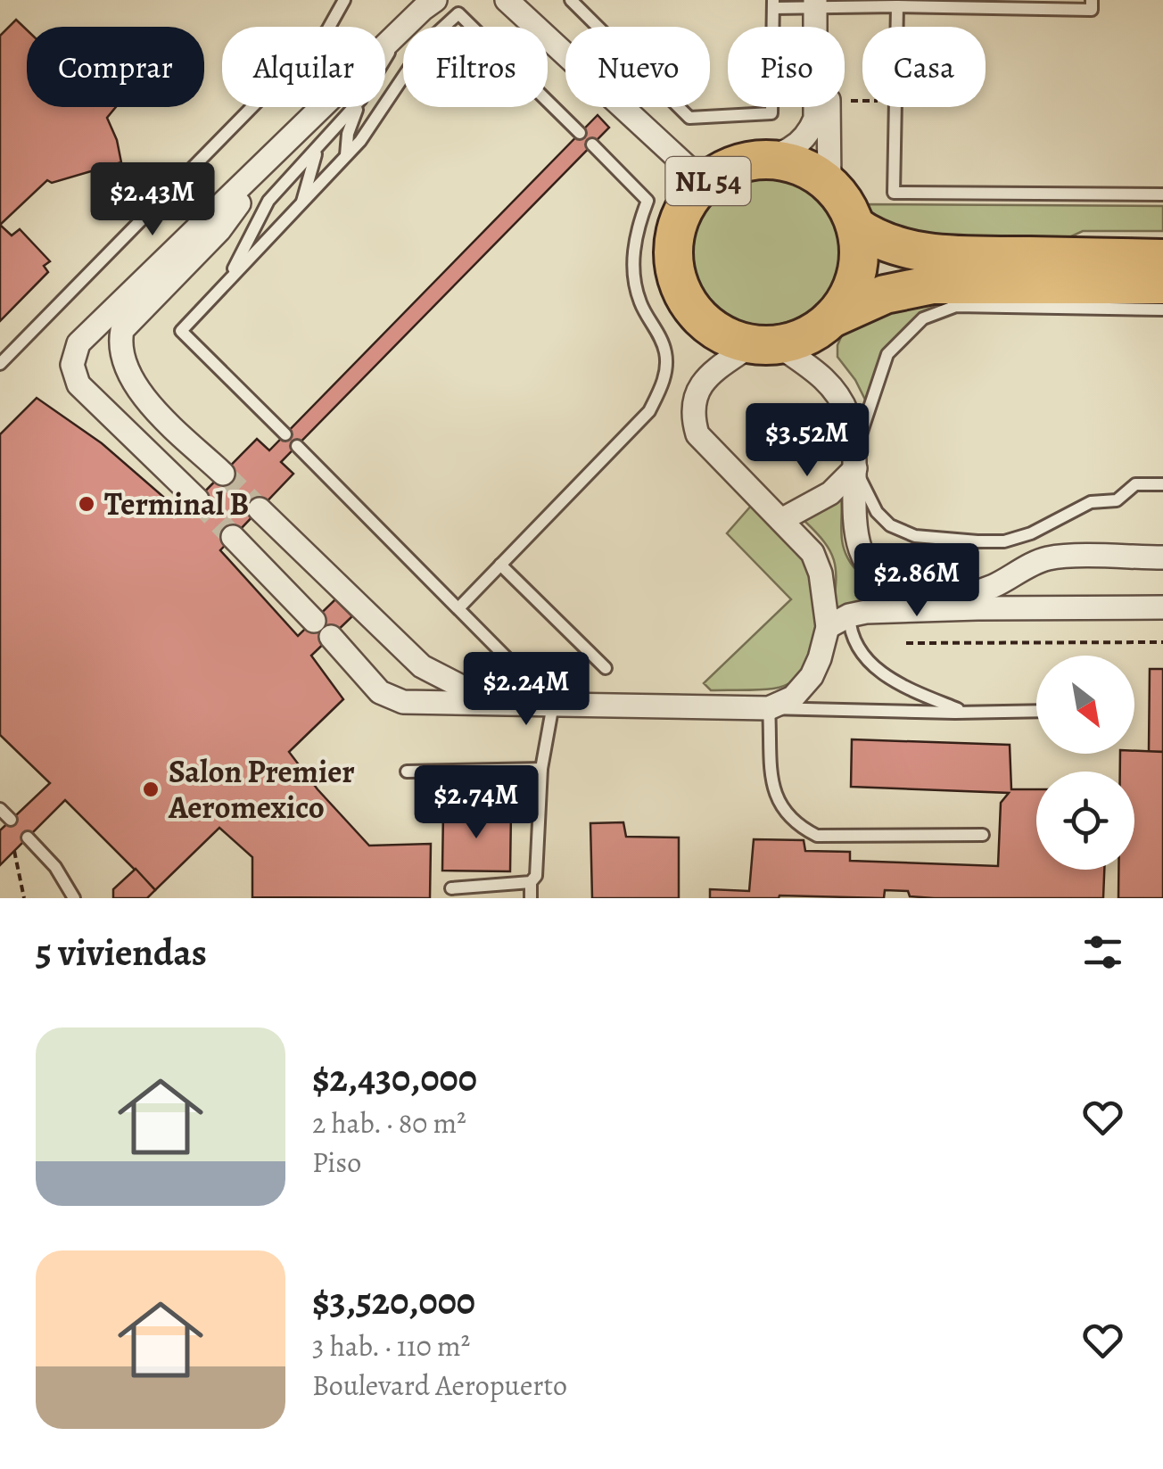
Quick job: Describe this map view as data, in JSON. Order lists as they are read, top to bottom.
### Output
{
  "streets": {
    "highway": ["NL 54"]
  },
  "places": ["Terminal B", "Salon Premier Aeromexico"],
  "north": "bottom right",
  "page": {
    "chip": [
      "Comprar",
      "Alquilar",
      "Filtros",
      "Nuevo",
      "Piso",
      "Casa"
    ],
    "price": [
      "$2.43M",
      "$3.52M",
      "$2.86M",
      "$2.24M",
      "$2.74M"
    ],
    "heading": "5 viviendas",
    "list": [
      {
        "name": "$2,430,000",
        "note": "2 hab. · 80 m² · Piso"
      },
      {
        "name": "$3,520,000",
        "note": "3 hab. · 110 m² · Boulevard Aeropuerto"
      }
    ]
  }
}
